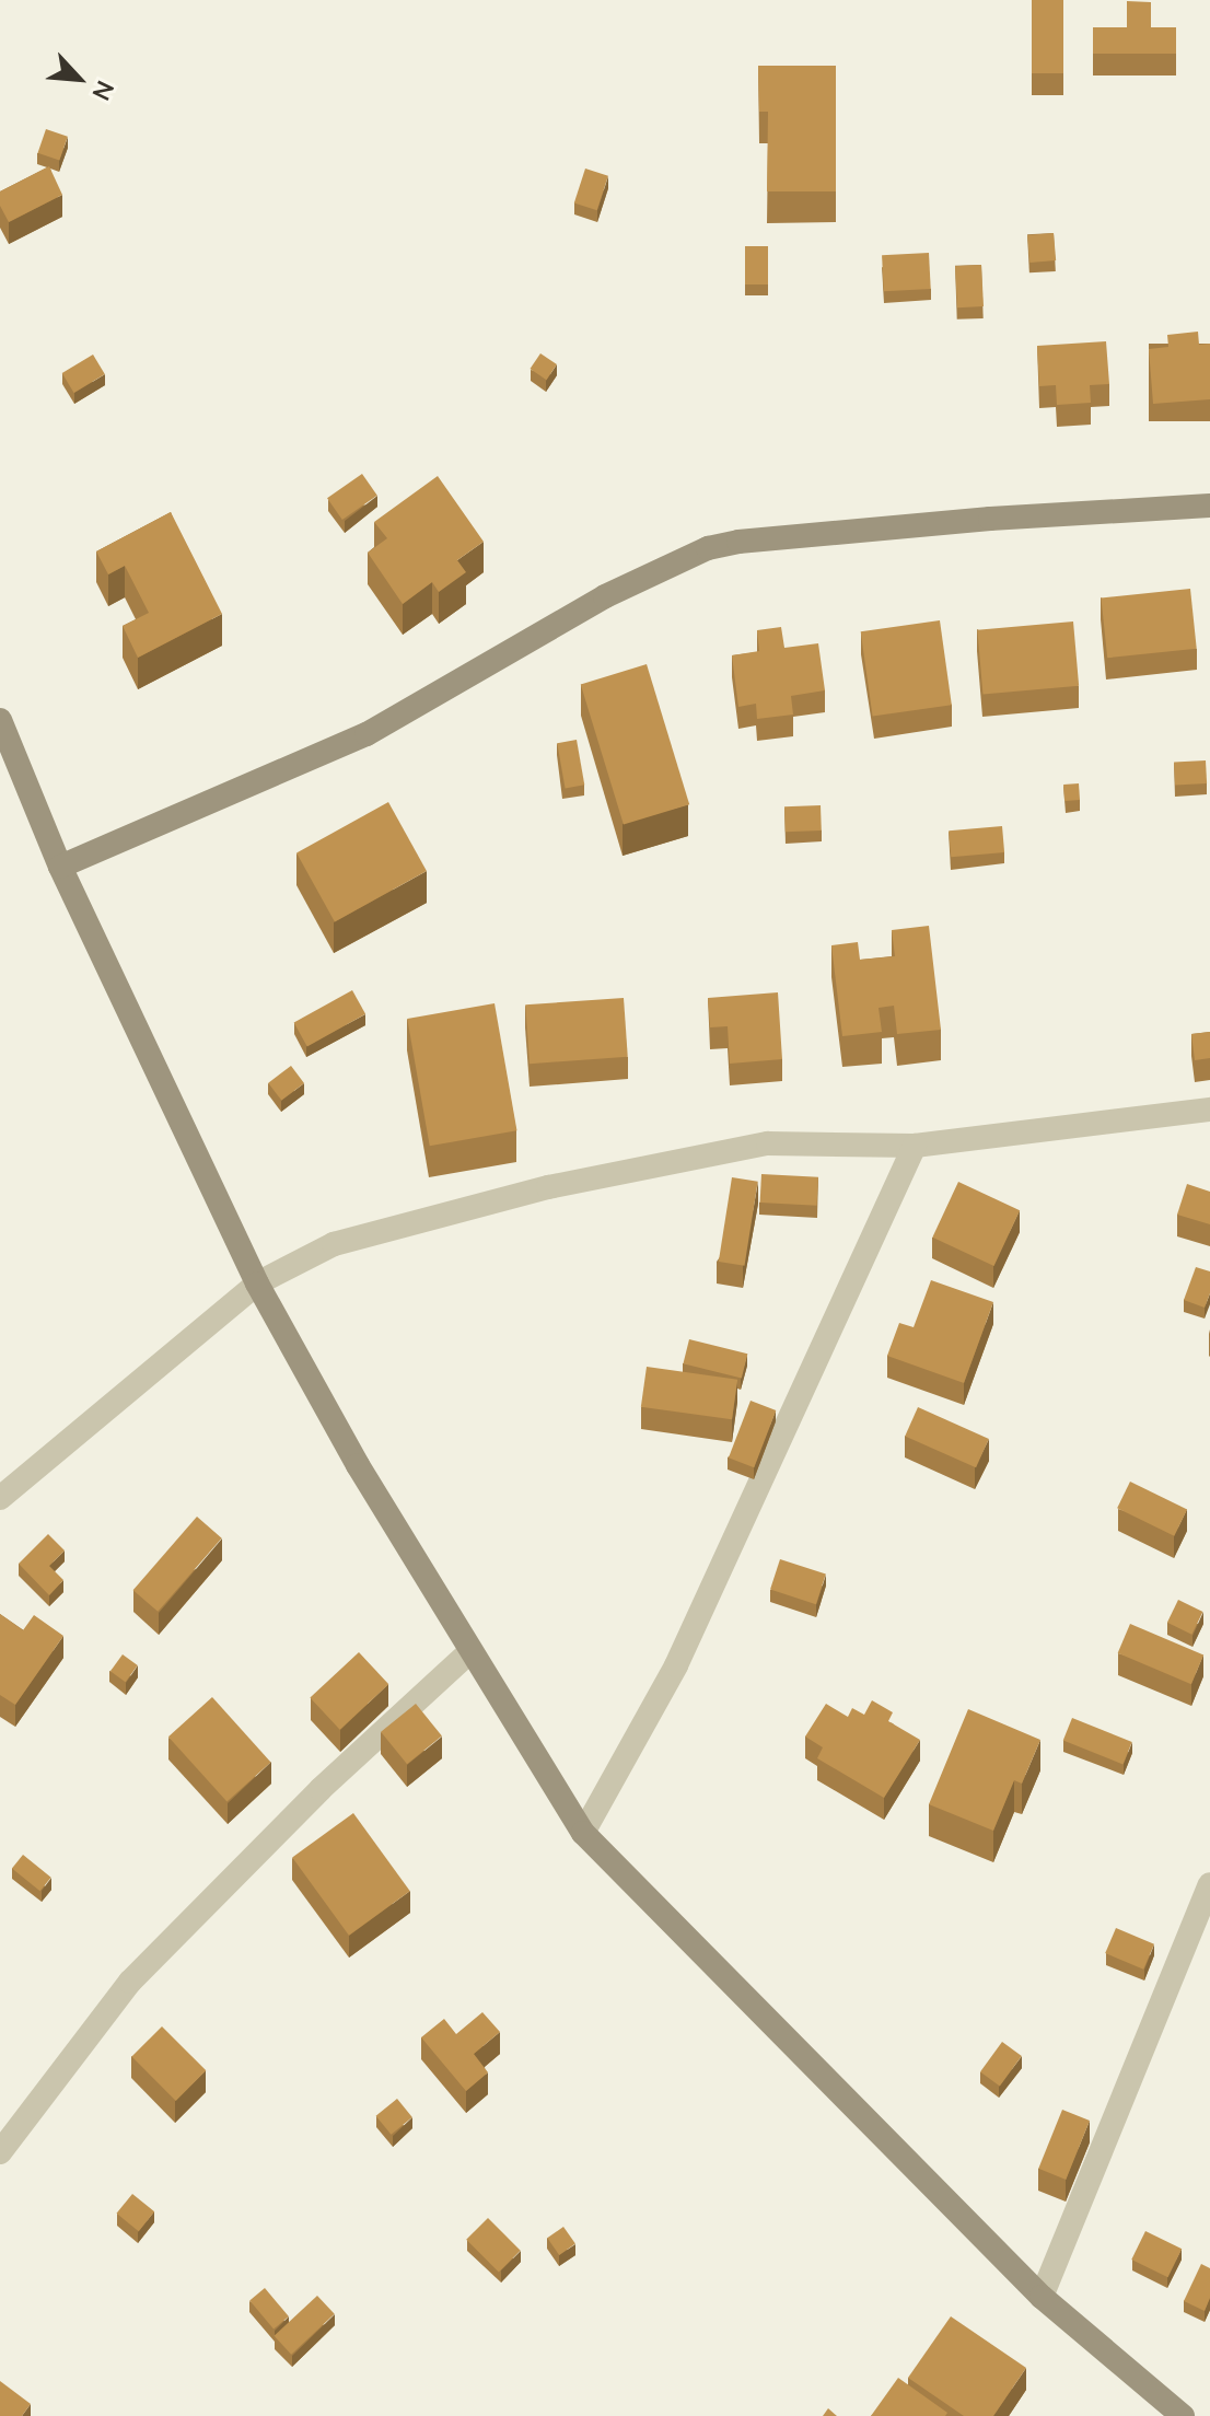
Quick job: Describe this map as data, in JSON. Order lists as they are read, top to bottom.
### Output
{
  "north": "bottom right"
}
